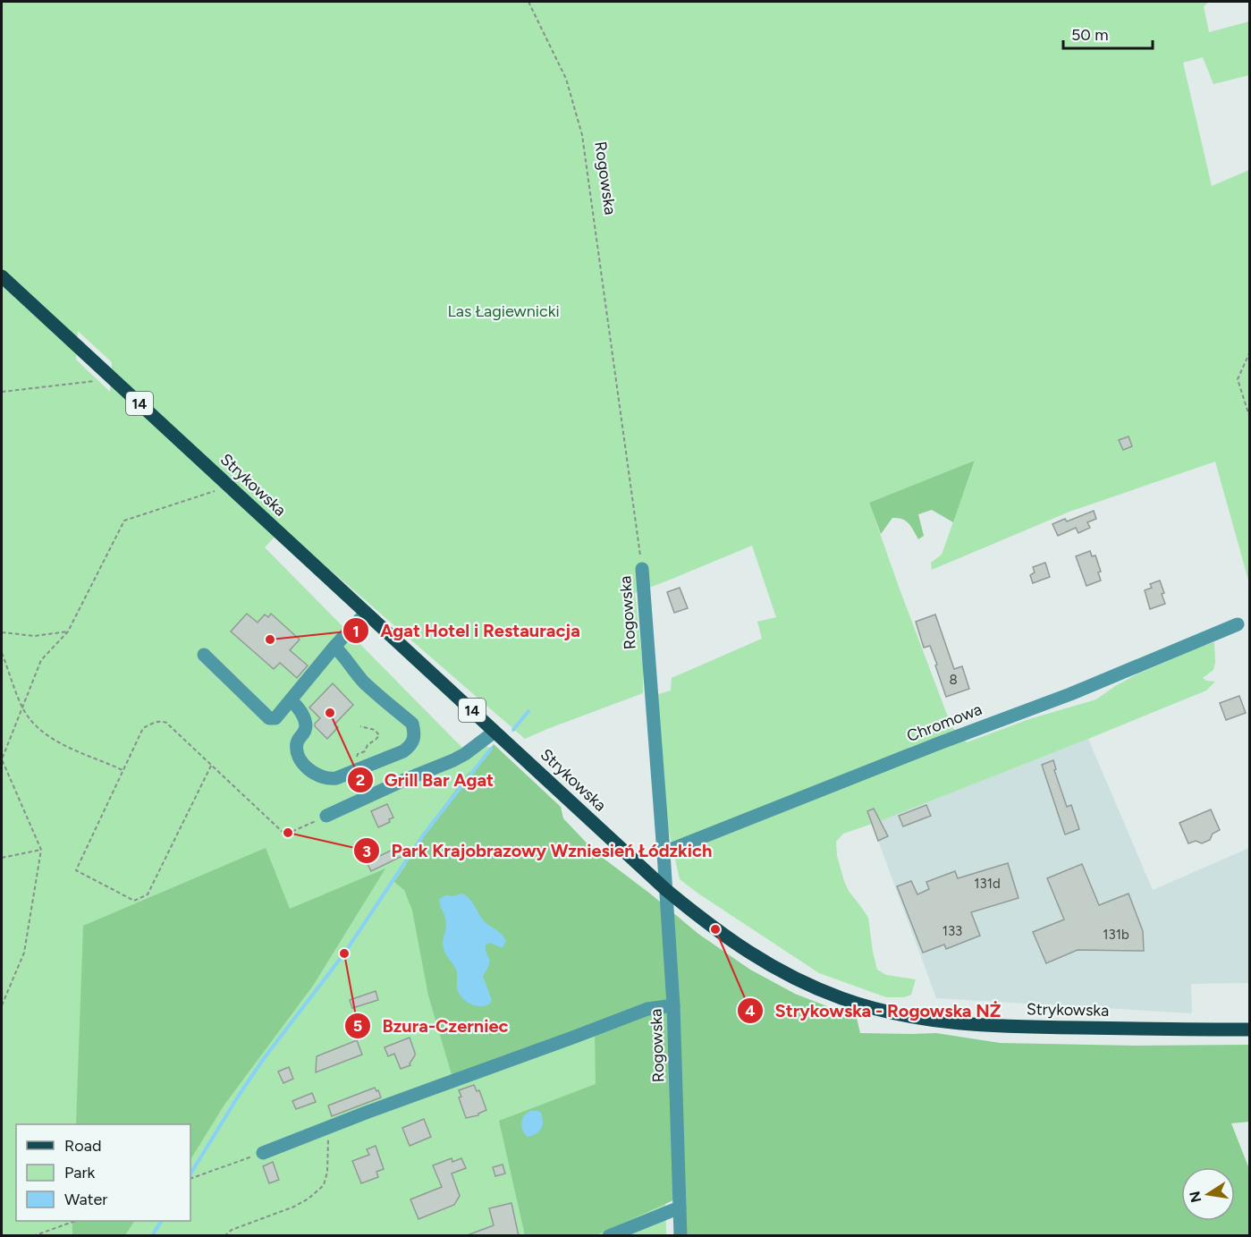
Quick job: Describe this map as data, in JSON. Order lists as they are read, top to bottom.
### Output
{
  "streets": {
    "main road": ["14", "Strykowska"],
    "street": ["Rogowska", "Chromowa"]
  },
  "crossings": [
    ["Rogowska", "Strykowska"],
    ["Rogowska", "Chromowa"]
  ],
  "parks": ["Las Łagiewnicki"],
  "places": [
    "Agat Hotel i Restauracja",
    "Grill Bar Agat",
    "Park Krajobrazowy Wzniesień Łódzkich",
    "Strykowska - Rogowska NŻ",
    "Bzura-Czerniec"
  ],
  "house_numbers": [
    "8",
    "131d",
    "133",
    "131b"
  ],
  "legend": ["Road", "Park", "Water"],
  "scale_bar": "50 m",
  "north": "left"
}
